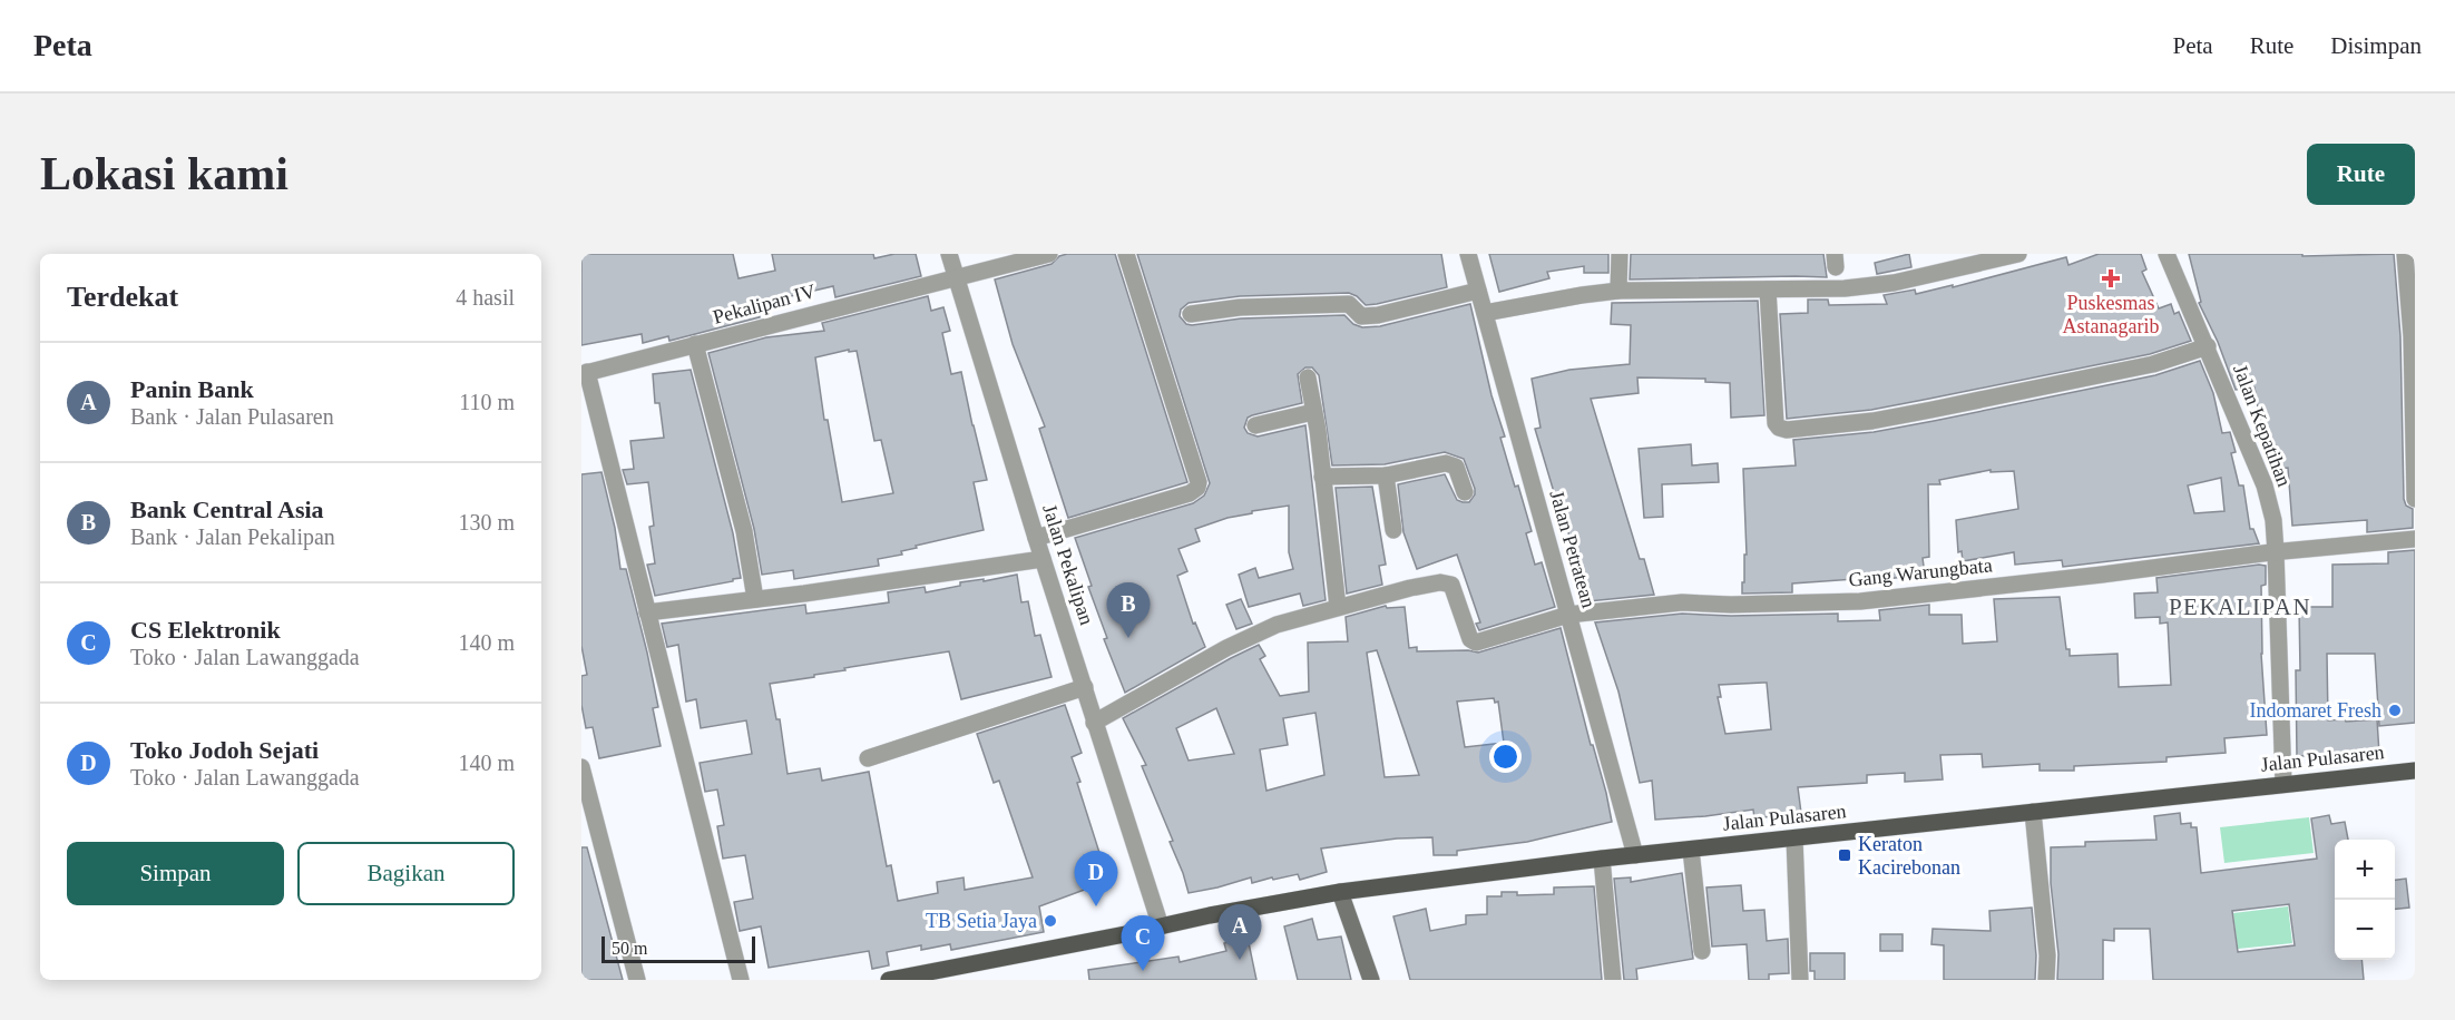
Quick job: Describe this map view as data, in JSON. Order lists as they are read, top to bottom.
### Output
{
  "streets": {
    "main road": ["Jalan Pulasaren"],
    "street": [
      "Pekalipan IV",
      "Jalan Kepatihan",
      "Jalan Petratean",
      "Jalan Pekalipan",
      "Gang Warungbata"
    ]
  },
  "crossings": [
    ["Pekalipan IV", "Jalan Pekalipan"],
    ["Jalan Kepatihan", "Gang Warungbata"],
    ["Jalan Kepatihan", "Jalan Pulasaren"],
    ["Jalan Petratean", "Gang Warungbata"],
    ["Jalan Petratean", "Jalan Pulasaren"],
    ["Jalan Pekalipan", "Jalan Pulasaren"]
  ],
  "districts": ["PEKALIPAN"],
  "places": {
    "health": ["Puskesmas Astanagarib"],
    "other": ["Indomaret Fresh", "TB Setia Jaya"],
    "transit": ["Keraton Kacirebonan"]
  },
  "scale_bar": "50 m",
  "page": {
    "header": "Peta",
    "nav": ["Peta", "Rute", "Disimpan"],
    "buttons": [
      "Rute",
      ["Simpan", "Bagikan"]
    ],
    "title": "Lokasi kami",
    "heading": ["Terdekat", "4 hasil"],
    "list": [
      {
        "mark": "A",
        "name": "Panin Bank",
        "note": "Bank · Jalan Pulasaren",
        "value": "110 m"
      },
      {
        "mark": "B",
        "name": "Bank Central Asia",
        "note": "Bank · Jalan Pekalipan",
        "value": "130 m"
      },
      {
        "mark": "C",
        "name": "CS Elektronik",
        "note": "Toko · Jalan Lawanggada",
        "value": "140 m"
      },
      {
        "mark": "D",
        "name": "Toko Jodoh Sejati",
        "note": "Toko · Jalan Lawanggada",
        "value": "140 m"
      }
    ],
    "pins": [
      "B",
      "D",
      "A",
      "C"
    ],
    "map_buttons": ["+", "−"],
    "scale": "50 m"
  }
}
